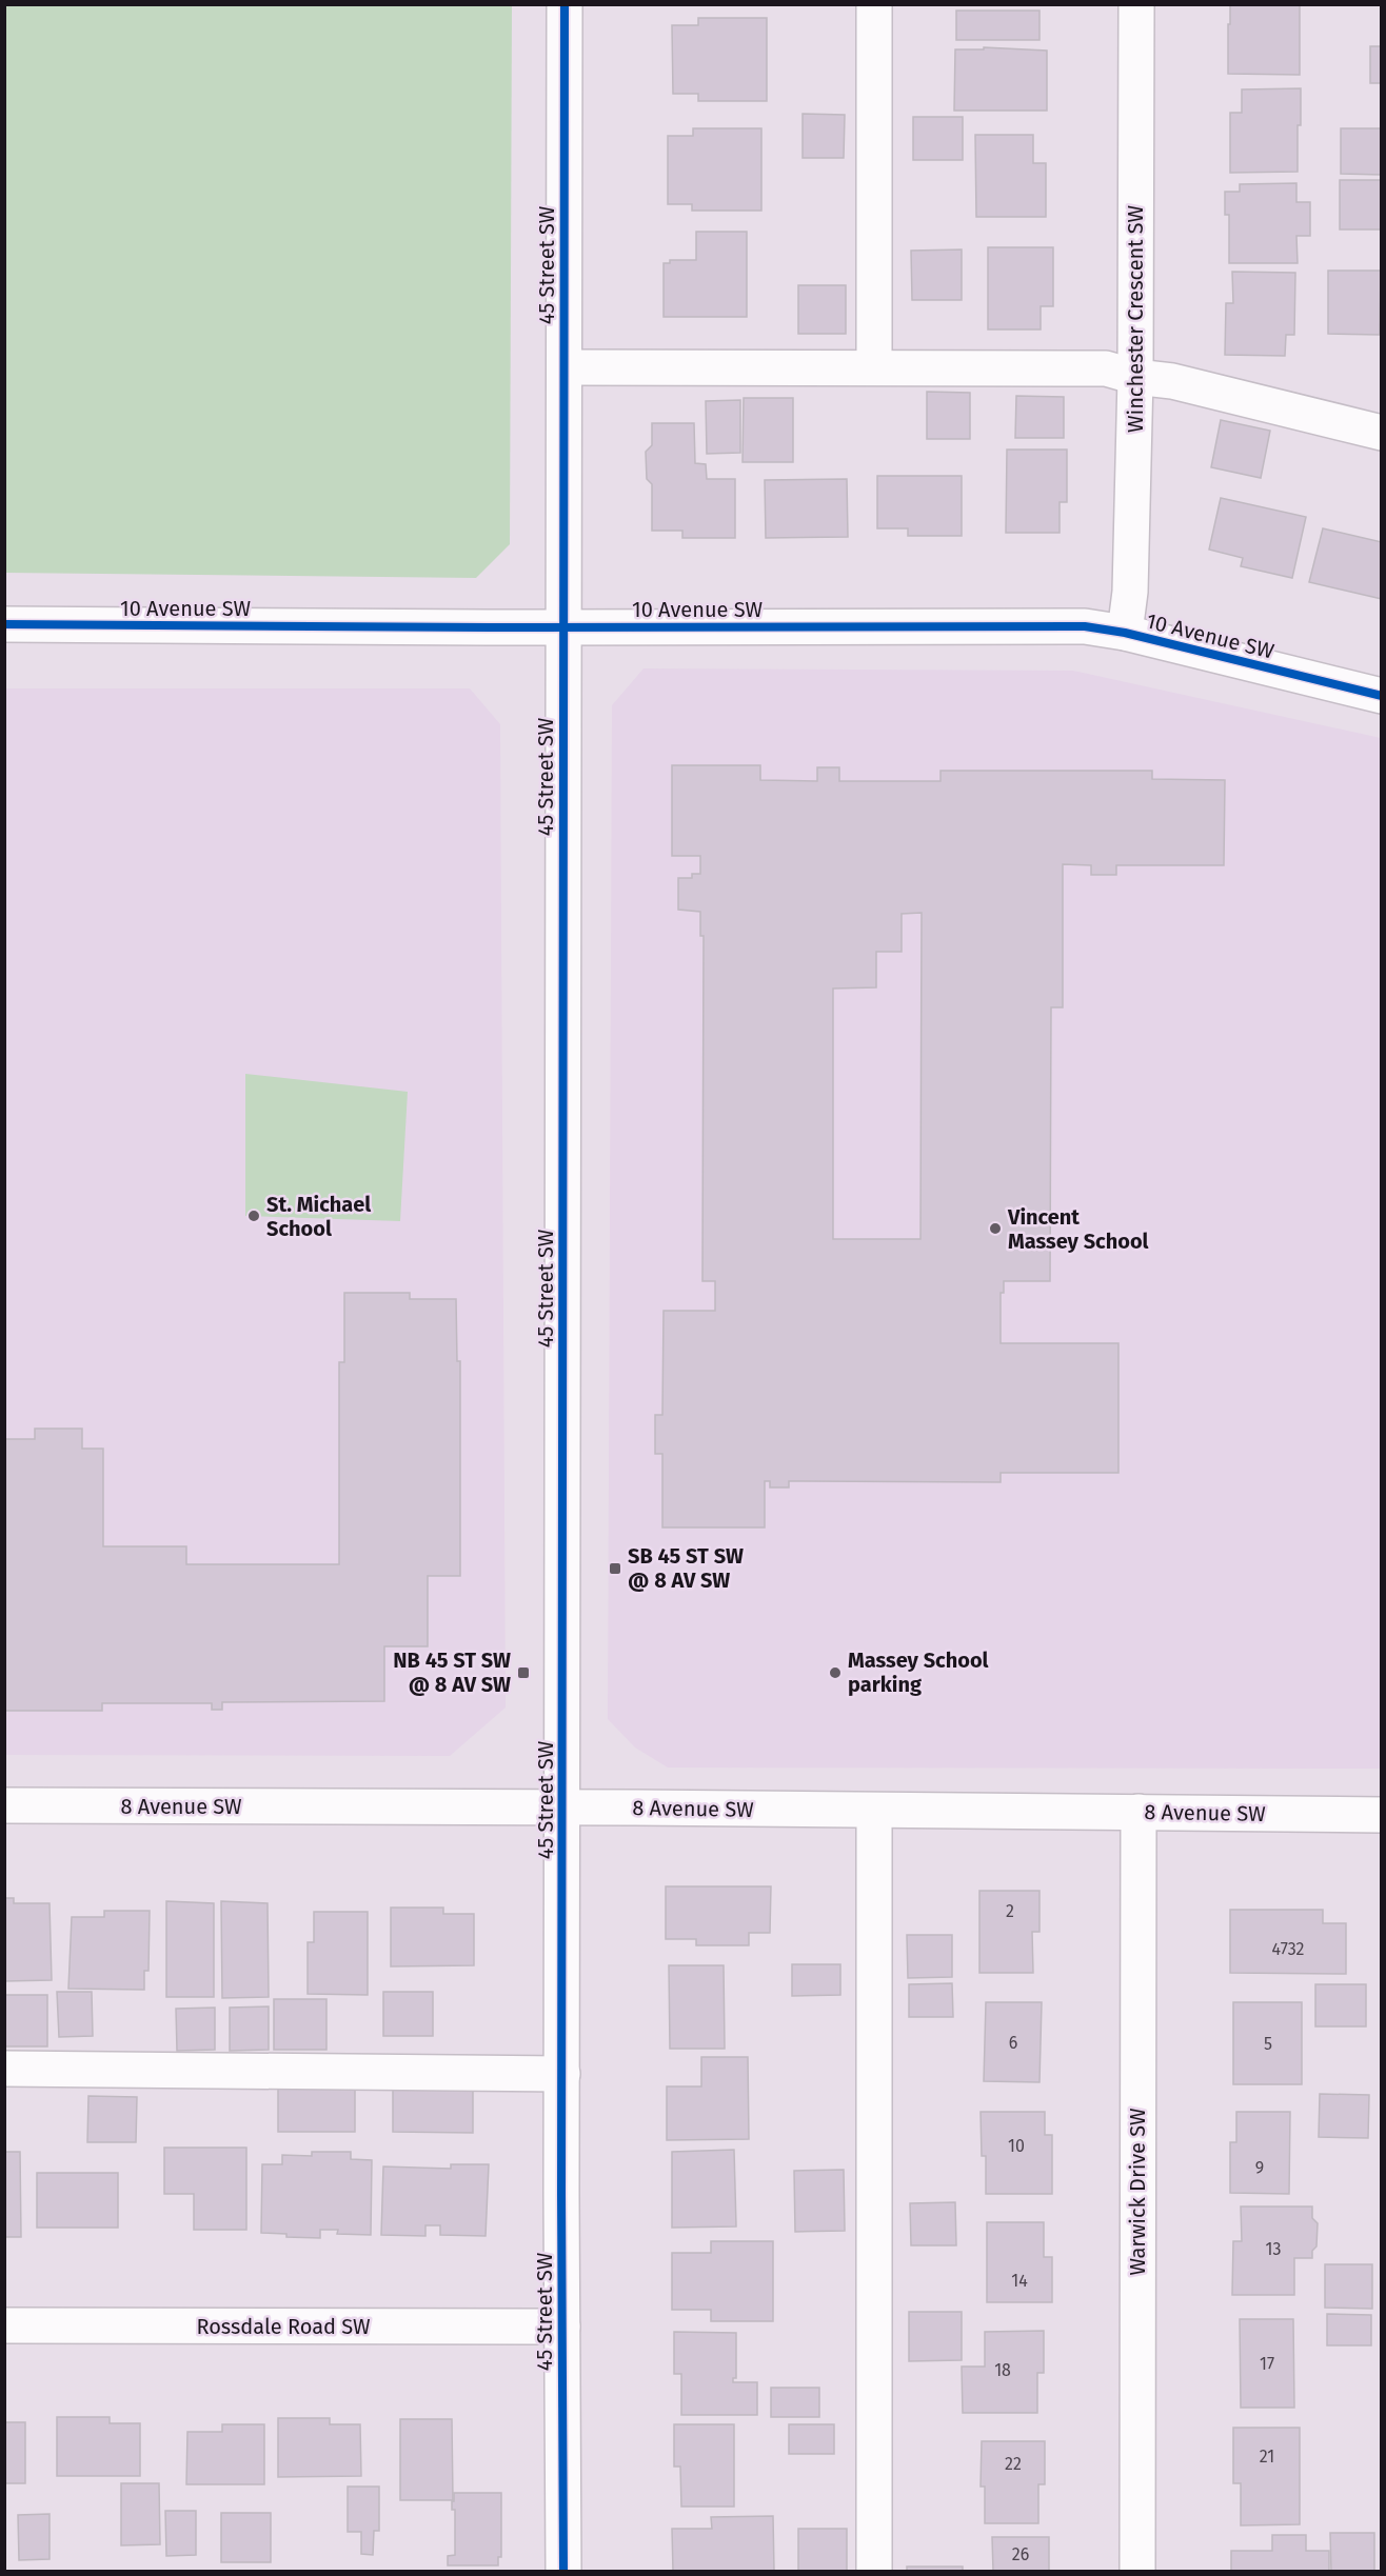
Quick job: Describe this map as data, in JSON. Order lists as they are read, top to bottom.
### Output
{
  "streets": {
    "street": [
      "45 Street SW",
      "Winchester Crescent SW",
      "10 Avenue SW",
      "8 Avenue SW",
      "Warwick Drive SW",
      "Rossdale Road SW"
    ]
  },
  "crossings": [
    ["45 Street SW", "10 Avenue SW"],
    ["45 Street SW", "8 Avenue SW"],
    ["45 Street SW", "Rossdale Road SW"],
    ["Winchester Crescent SW", "10 Avenue SW"],
    ["8 Avenue SW", "Warwick Drive SW"]
  ],
  "places": {
    "other": ["St. Michael School", "Vincent Massey School", "Massey School parking"],
    "transit": ["SB 45 ST SW @ 8 AV SW", "NB 45 ST SW @ 8 AV SW"]
  },
  "house_numbers": [
    "2",
    "4732",
    "6",
    "5",
    "10",
    "9",
    "13",
    "14",
    "17",
    "18",
    "21",
    "22",
    "26"
  ]
}
